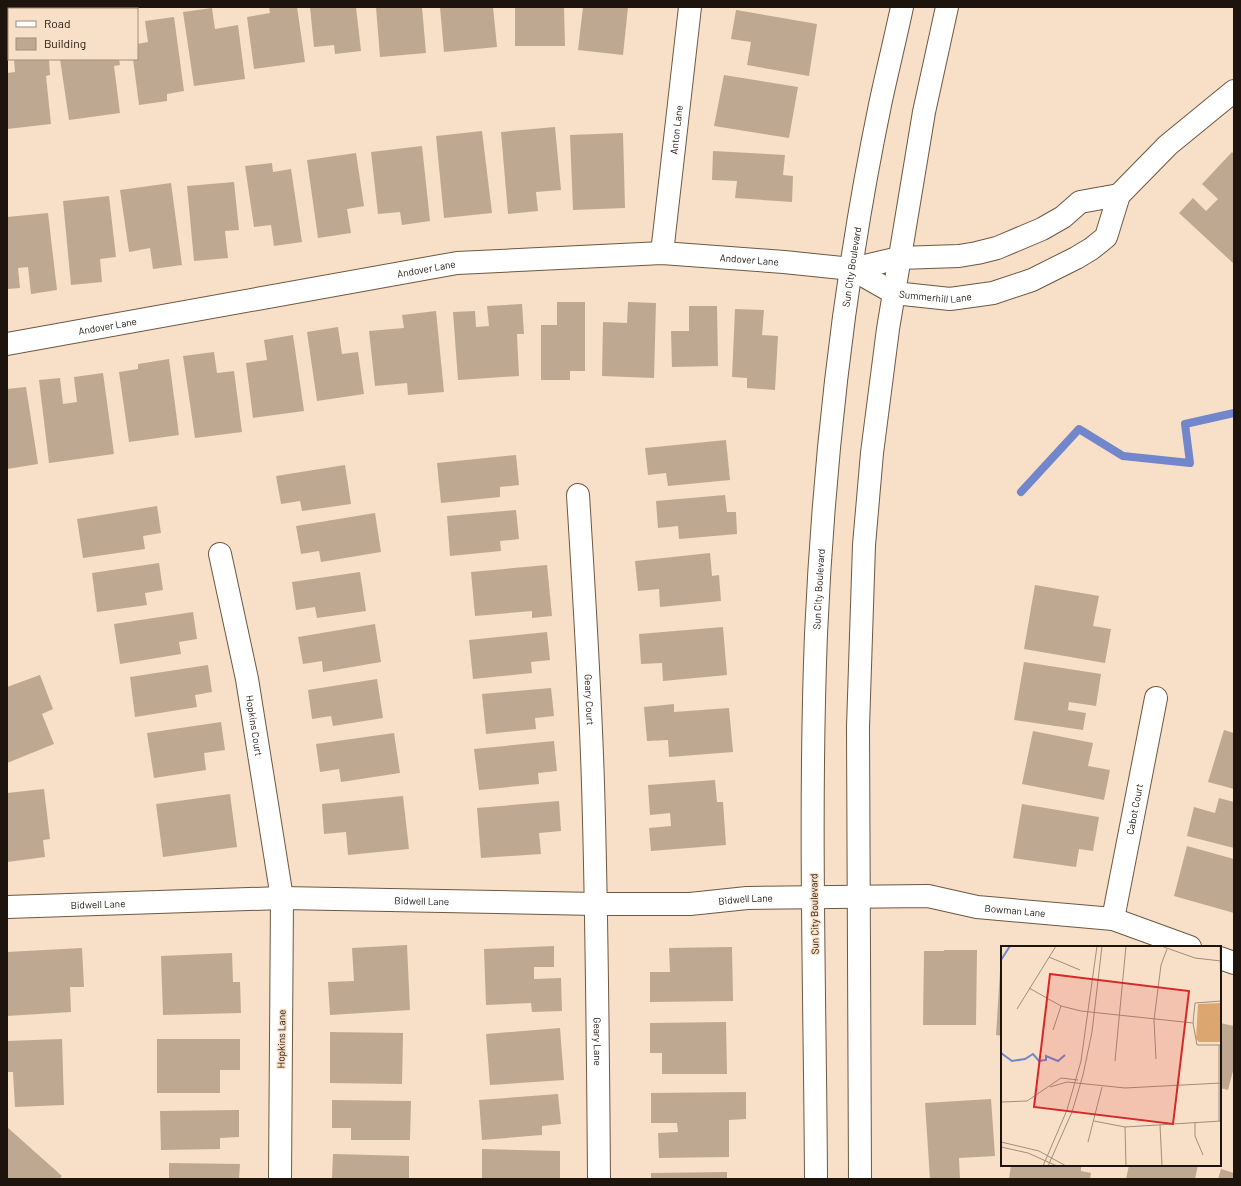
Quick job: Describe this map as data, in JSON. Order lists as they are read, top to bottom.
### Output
{
  "streets": {
    "street": [
      "Anton Lane",
      "Andover Lane",
      "Sun City Boulevard",
      "Summerhill Lane",
      "Geary Court",
      "Hopkins Court",
      "Cabot Court",
      "Bidwell Lane",
      "Bowman Lane",
      "Hopkins Lane",
      "Geary Lane"
    ]
  },
  "crossings": [
    ["Anton Lane", "Andover Lane"],
    ["Andover Lane", "Sun City Boulevard"],
    ["Andover Lane", "Summerhill Lane"],
    ["Sun City Boulevard", "Summerhill Lane"],
    ["Sun City Boulevard", "Bidwell Lane"],
    ["Geary Court", "Bidwell Lane"],
    ["Geary Court", "Geary Lane"],
    ["Hopkins Court", "Bidwell Lane"],
    ["Hopkins Court", "Hopkins Lane"],
    ["Cabot Court", "Bowman Lane"],
    ["Bidwell Lane", "Bowman Lane"],
    ["Bidwell Lane", "Hopkins Lane"],
    ["Bidwell Lane", "Geary Lane"]
  ],
  "legend": ["Road", "Building"]
}
